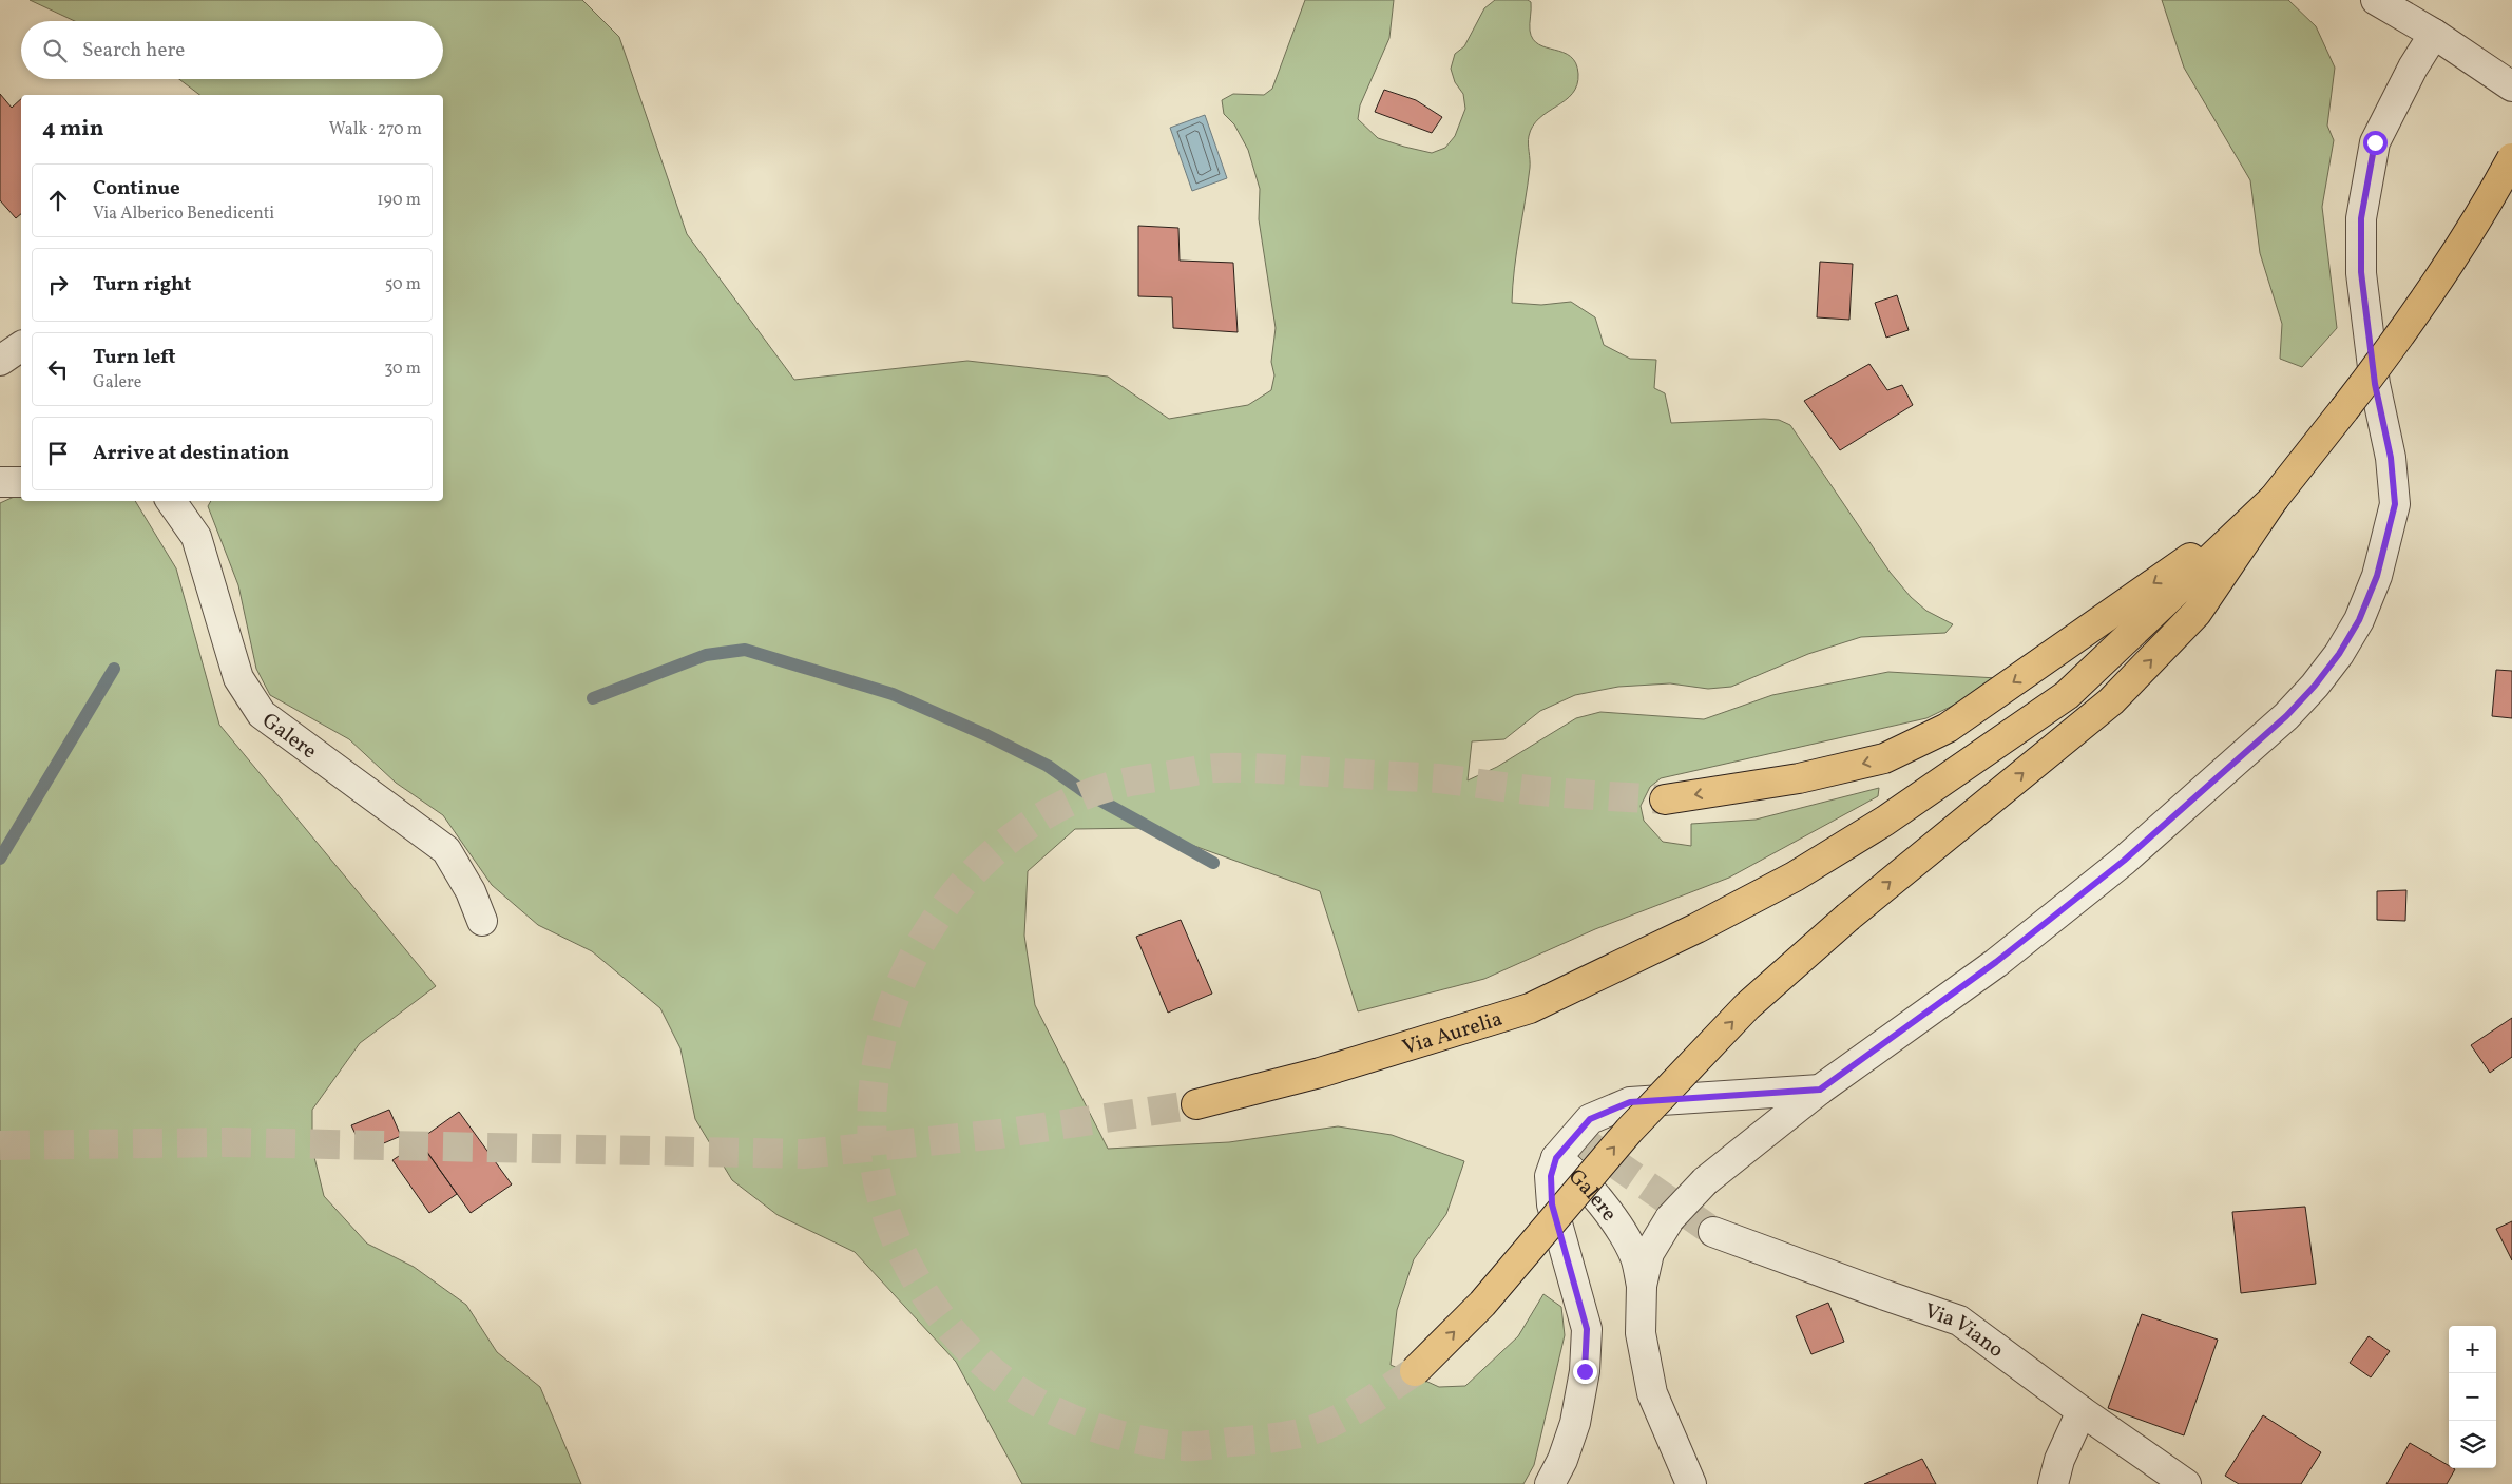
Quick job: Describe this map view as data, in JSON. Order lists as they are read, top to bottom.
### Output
{
  "streets": {
    "highway": ["Via Aurelia"],
    "street": ["Galere", "Via Viano"]
  },
  "page": {
    "search": "Search here",
    "heading": ["4 min", "Walk · 270 m"],
    "list": [
      ["Continue", "Via Alberico Benedicenti", "190 m"],
      ["Turn right", "50 m"],
      ["Turn left", "Galere", "30 m"],
      "Arrive at destination"
    ],
    "map_buttons": ["+", "−"]
  }
}
